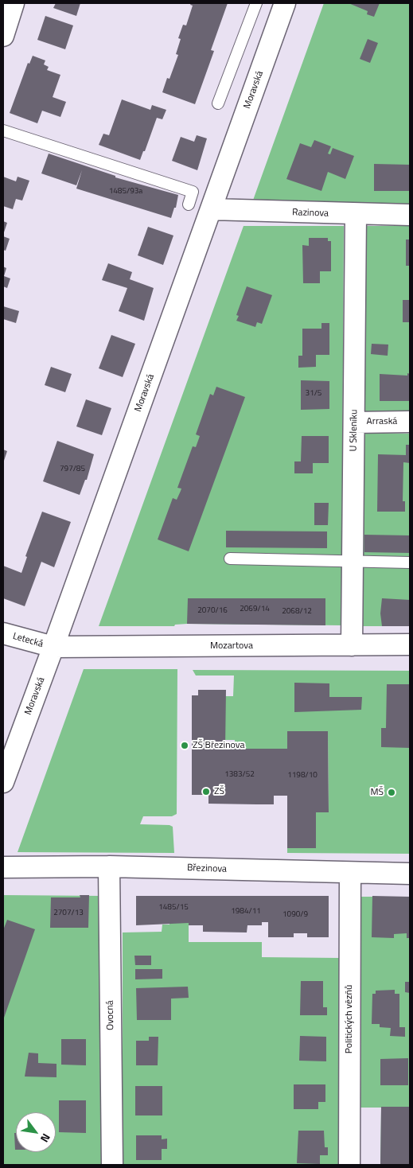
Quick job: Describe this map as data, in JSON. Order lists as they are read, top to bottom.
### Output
{
  "streets": {
    "street": [
      "Moravská",
      "Razinova",
      "Arraská",
      "U Skleníku",
      "Letecká",
      "Mozartova",
      "Březinova",
      "Ovocná",
      "Politických vězňů"
    ]
  },
  "crossings": [
    ["Moravská", "Razinova"],
    ["Moravská", "Letecká"],
    ["Moravská", "Mozartova"],
    ["Razinova", "U Skleníku"],
    ["Arraská", "U Skleníku"],
    ["U Skleníku", "Mozartova"],
    ["Letecká", "Mozartova"],
    ["Březinova", "Ovocná"],
    ["Březinova", "Politických vězňů"]
  ],
  "places": ["ZŠ Březinova", "ZŠ", "MŠ"],
  "house_numbers": [
    "1485/93a",
    "31/5",
    "797/85",
    "2069/14",
    "2070/16",
    "2068/12",
    "1383/52",
    "1198/10",
    "1485/15",
    "1984/11",
    "2707/13",
    "1090/9"
  ],
  "north": "bottom right"
}
